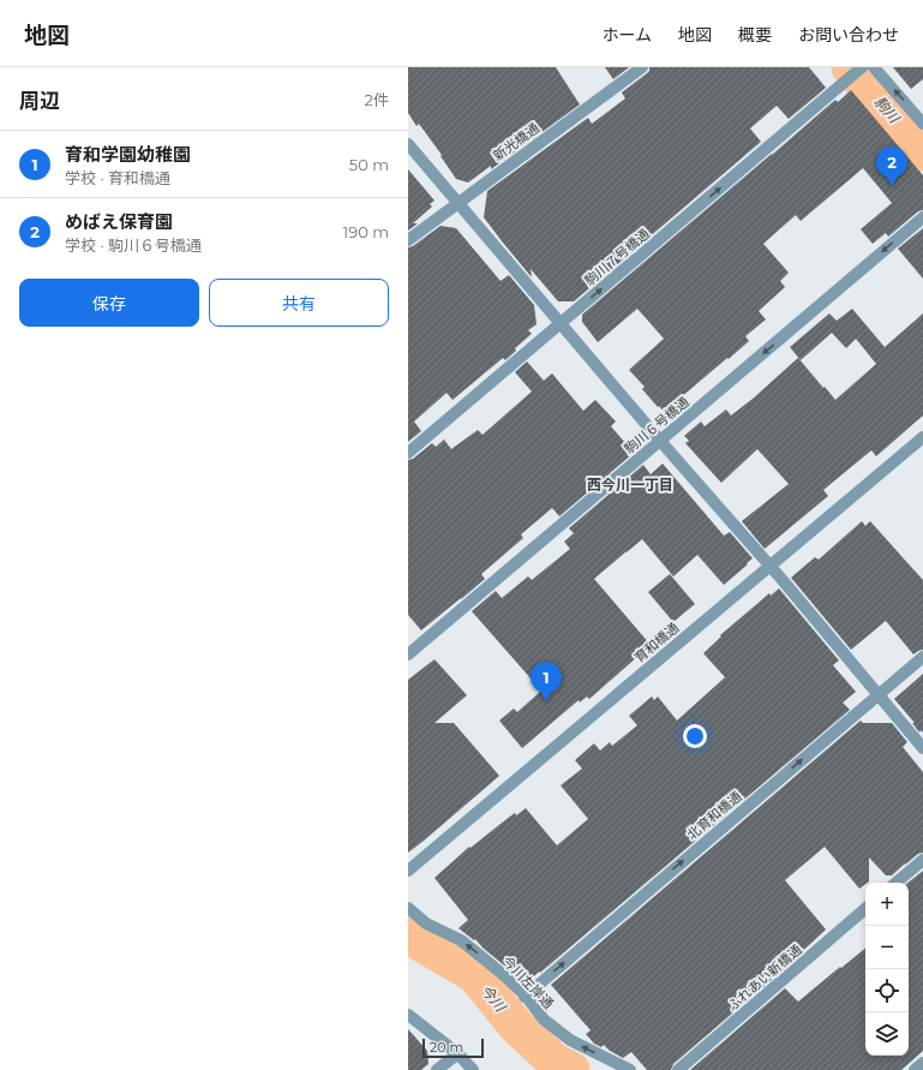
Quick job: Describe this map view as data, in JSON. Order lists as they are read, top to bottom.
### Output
{
  "streets": {
    "street": [
      "新光橋通",
      "駒川７号橋通",
      "駒川６号橋通",
      "育和橋通",
      "北育和橋通",
      "ふれあい新橋通",
      "今川左岸通"
    ]
  },
  "crossings": [
    ["北育和橋通", "今川左岸通"]
  ],
  "one_way": ["駒川７号橋通", "駒川６号橋通", "北育和橋通"],
  "districts": ["西今川一丁目"],
  "water": ["駒川", "今川"],
  "scale_bar": "20 m",
  "page": {
    "header": "地図",
    "nav": [
      "ホーム",
      "地図",
      "概要",
      "お問い合わせ"
    ],
    "heading": ["周辺", "2件"],
    "list": [
      {
        "mark": "1",
        "name": "育和学園幼稚園",
        "note": "学校 · 育和橋通",
        "value": "50 m"
      },
      {
        "mark": "2",
        "name": "めばえ保育園",
        "note": "学校 · 駒川６号橋通",
        "value": "190 m"
      }
    ],
    "pins": ["2", "1"],
    "buttons": ["保存", "共有"],
    "map_buttons": ["+", "−"],
    "scale": "20 m"
  }
}
